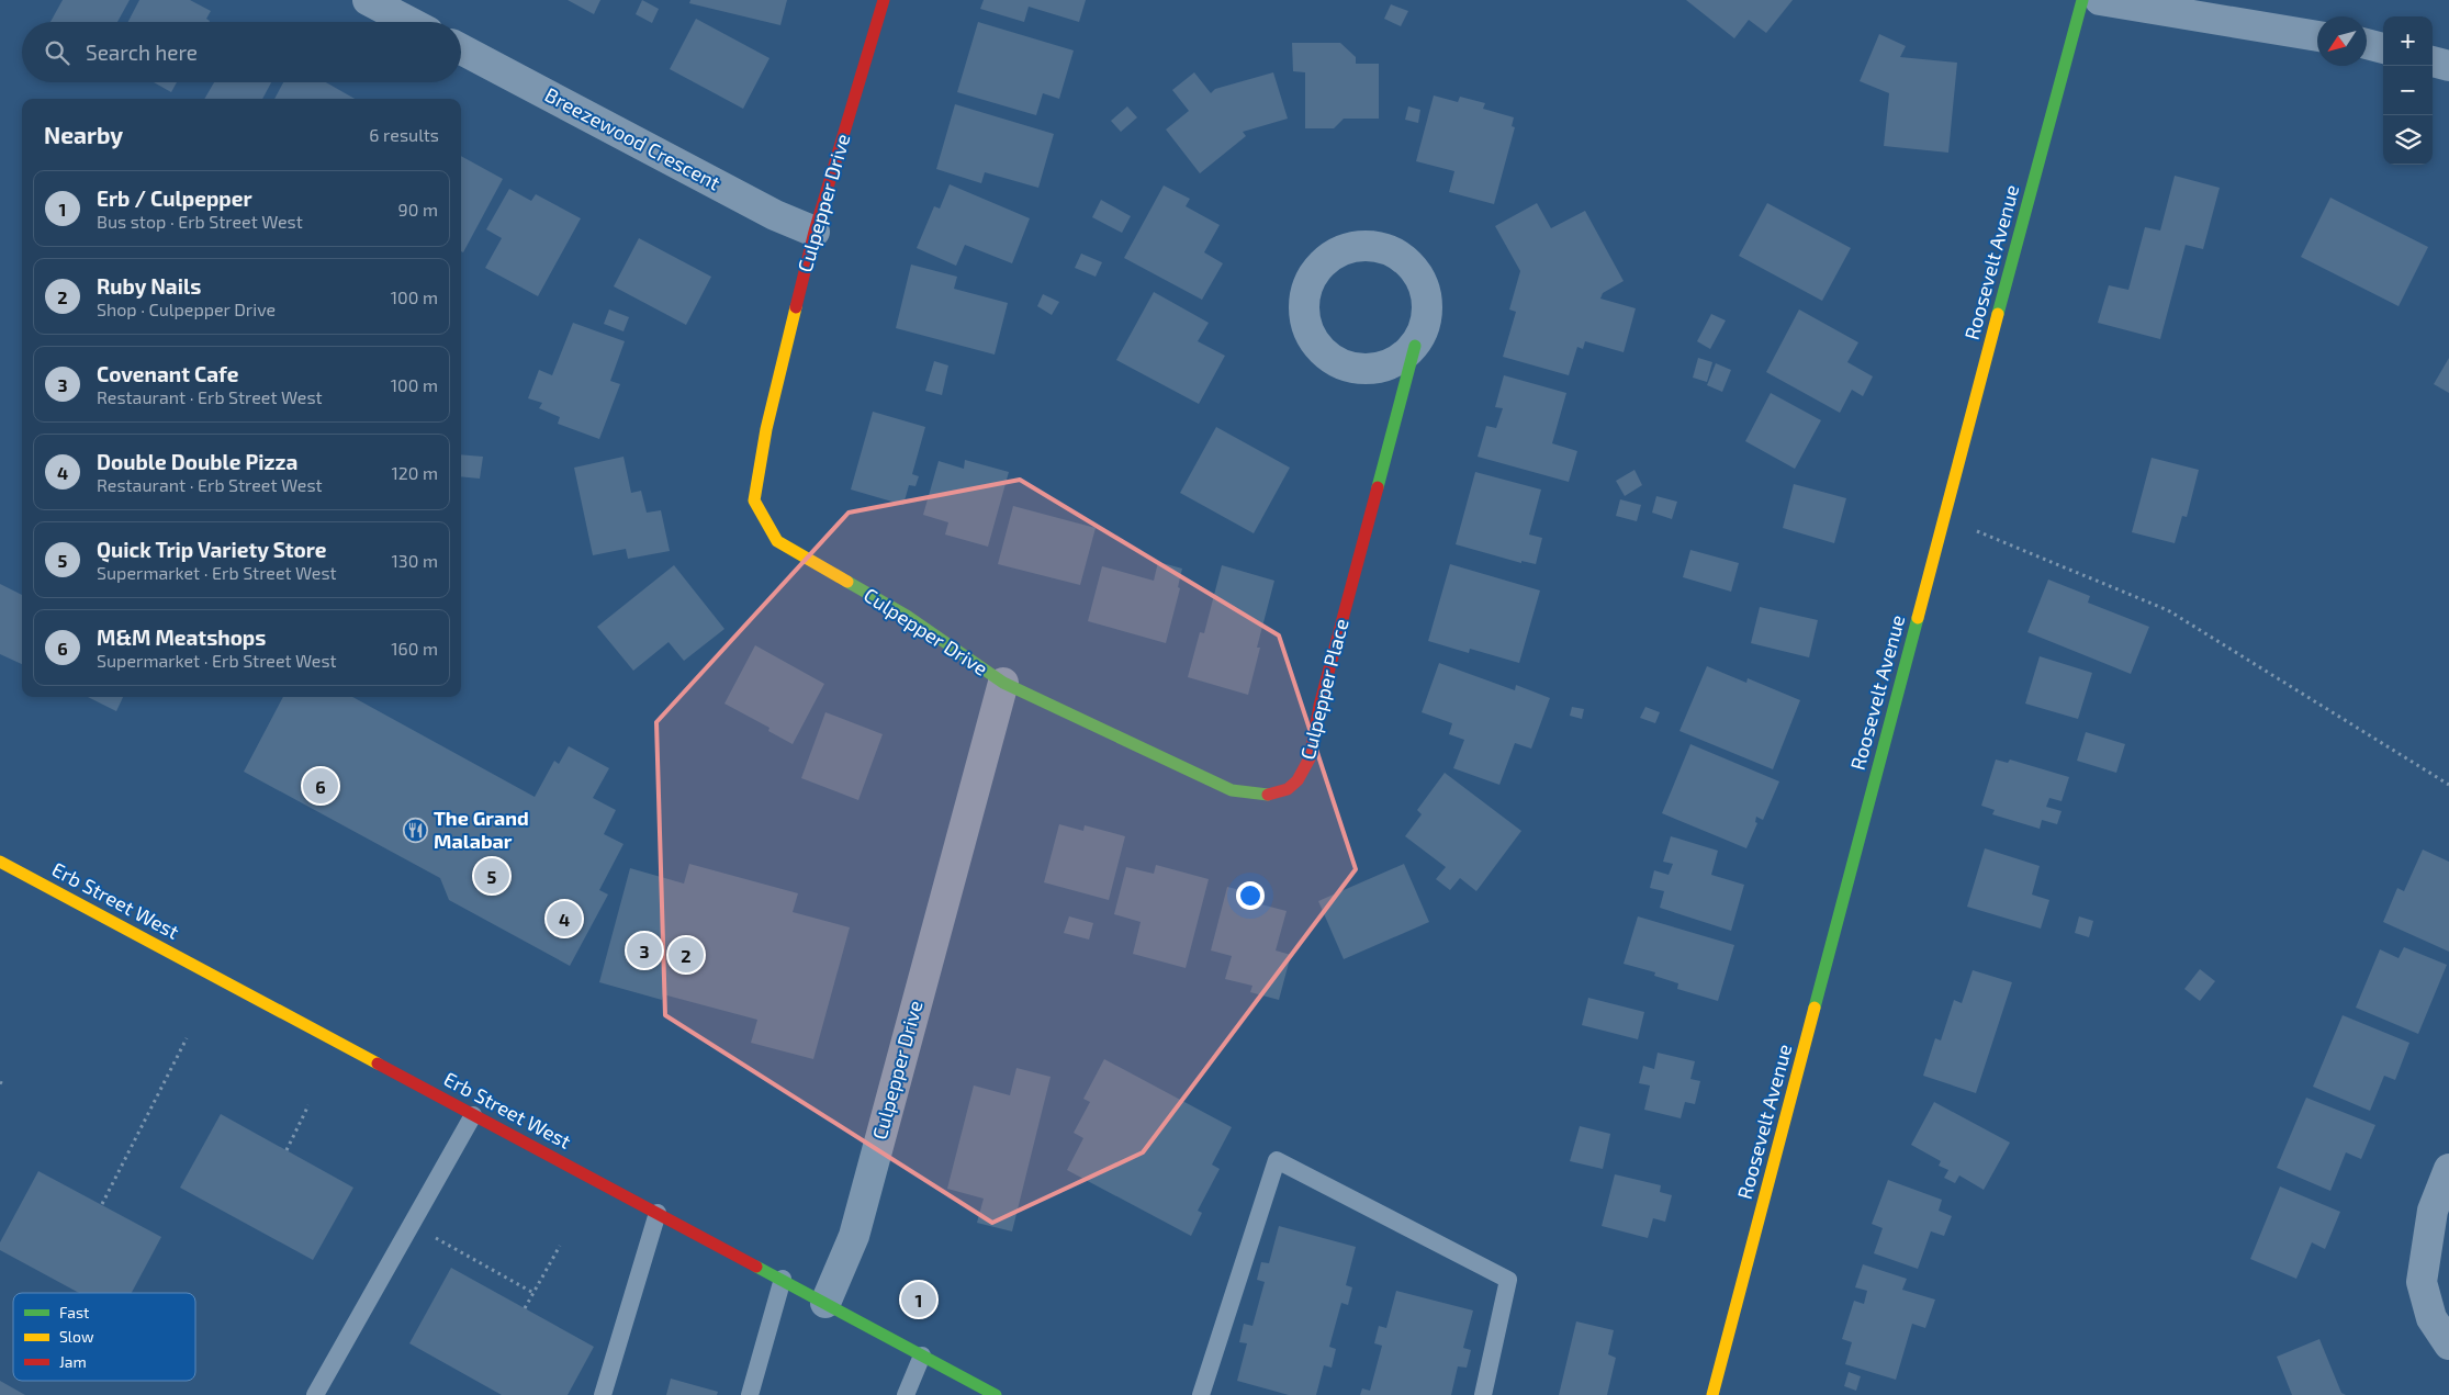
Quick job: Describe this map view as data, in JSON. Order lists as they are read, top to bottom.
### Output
{
  "streets": {
    "street": [
      "Breezewood Crescent",
      "Culpepper Drive",
      "Roosevelt Avenue",
      "Culpepper Place",
      "Erb Street West"
    ]
  },
  "crossings": [
    ["Breezewood Crescent", "Culpepper Drive"],
    ["Culpepper Drive", "Culpepper Place"],
    ["Culpepper Drive", "Erb Street West"]
  ],
  "places": {
    "restaurant": ["The Grand Malabar"]
  },
  "legend": ["Fast", "Slow", "Jam"],
  "north": "bottom left",
  "page": {
    "map_buttons": ["+", "−"],
    "search": "Search here",
    "heading": ["Nearby", "6 results"],
    "list": [
      {
        "mark": "1",
        "name": "Erb / Culpepper",
        "note": "Bus stop · Erb Street West",
        "value": "90 m"
      },
      {
        "mark": "2",
        "name": "Ruby Nails",
        "note": "Shop · Culpepper Drive",
        "value": "100 m"
      },
      {
        "mark": "3",
        "name": "Covenant Cafe",
        "note": "Restaurant · Erb Street West",
        "value": "100 m"
      },
      {
        "mark": "4",
        "name": "Double Double Pizza",
        "note": "Restaurant · Erb Street West",
        "value": "120 m"
      },
      {
        "mark": "5",
        "name": "Quick Trip Variety Store",
        "note": "Supermarket · Erb Street West",
        "value": "130 m"
      },
      {
        "mark": "6",
        "name": "M&M Meatshops",
        "note": "Supermarket · Erb Street West",
        "value": "160 m"
      }
    ],
    "pins": [
      "6",
      "5",
      "4",
      "3",
      "2",
      "1"
    ]
  }
}
